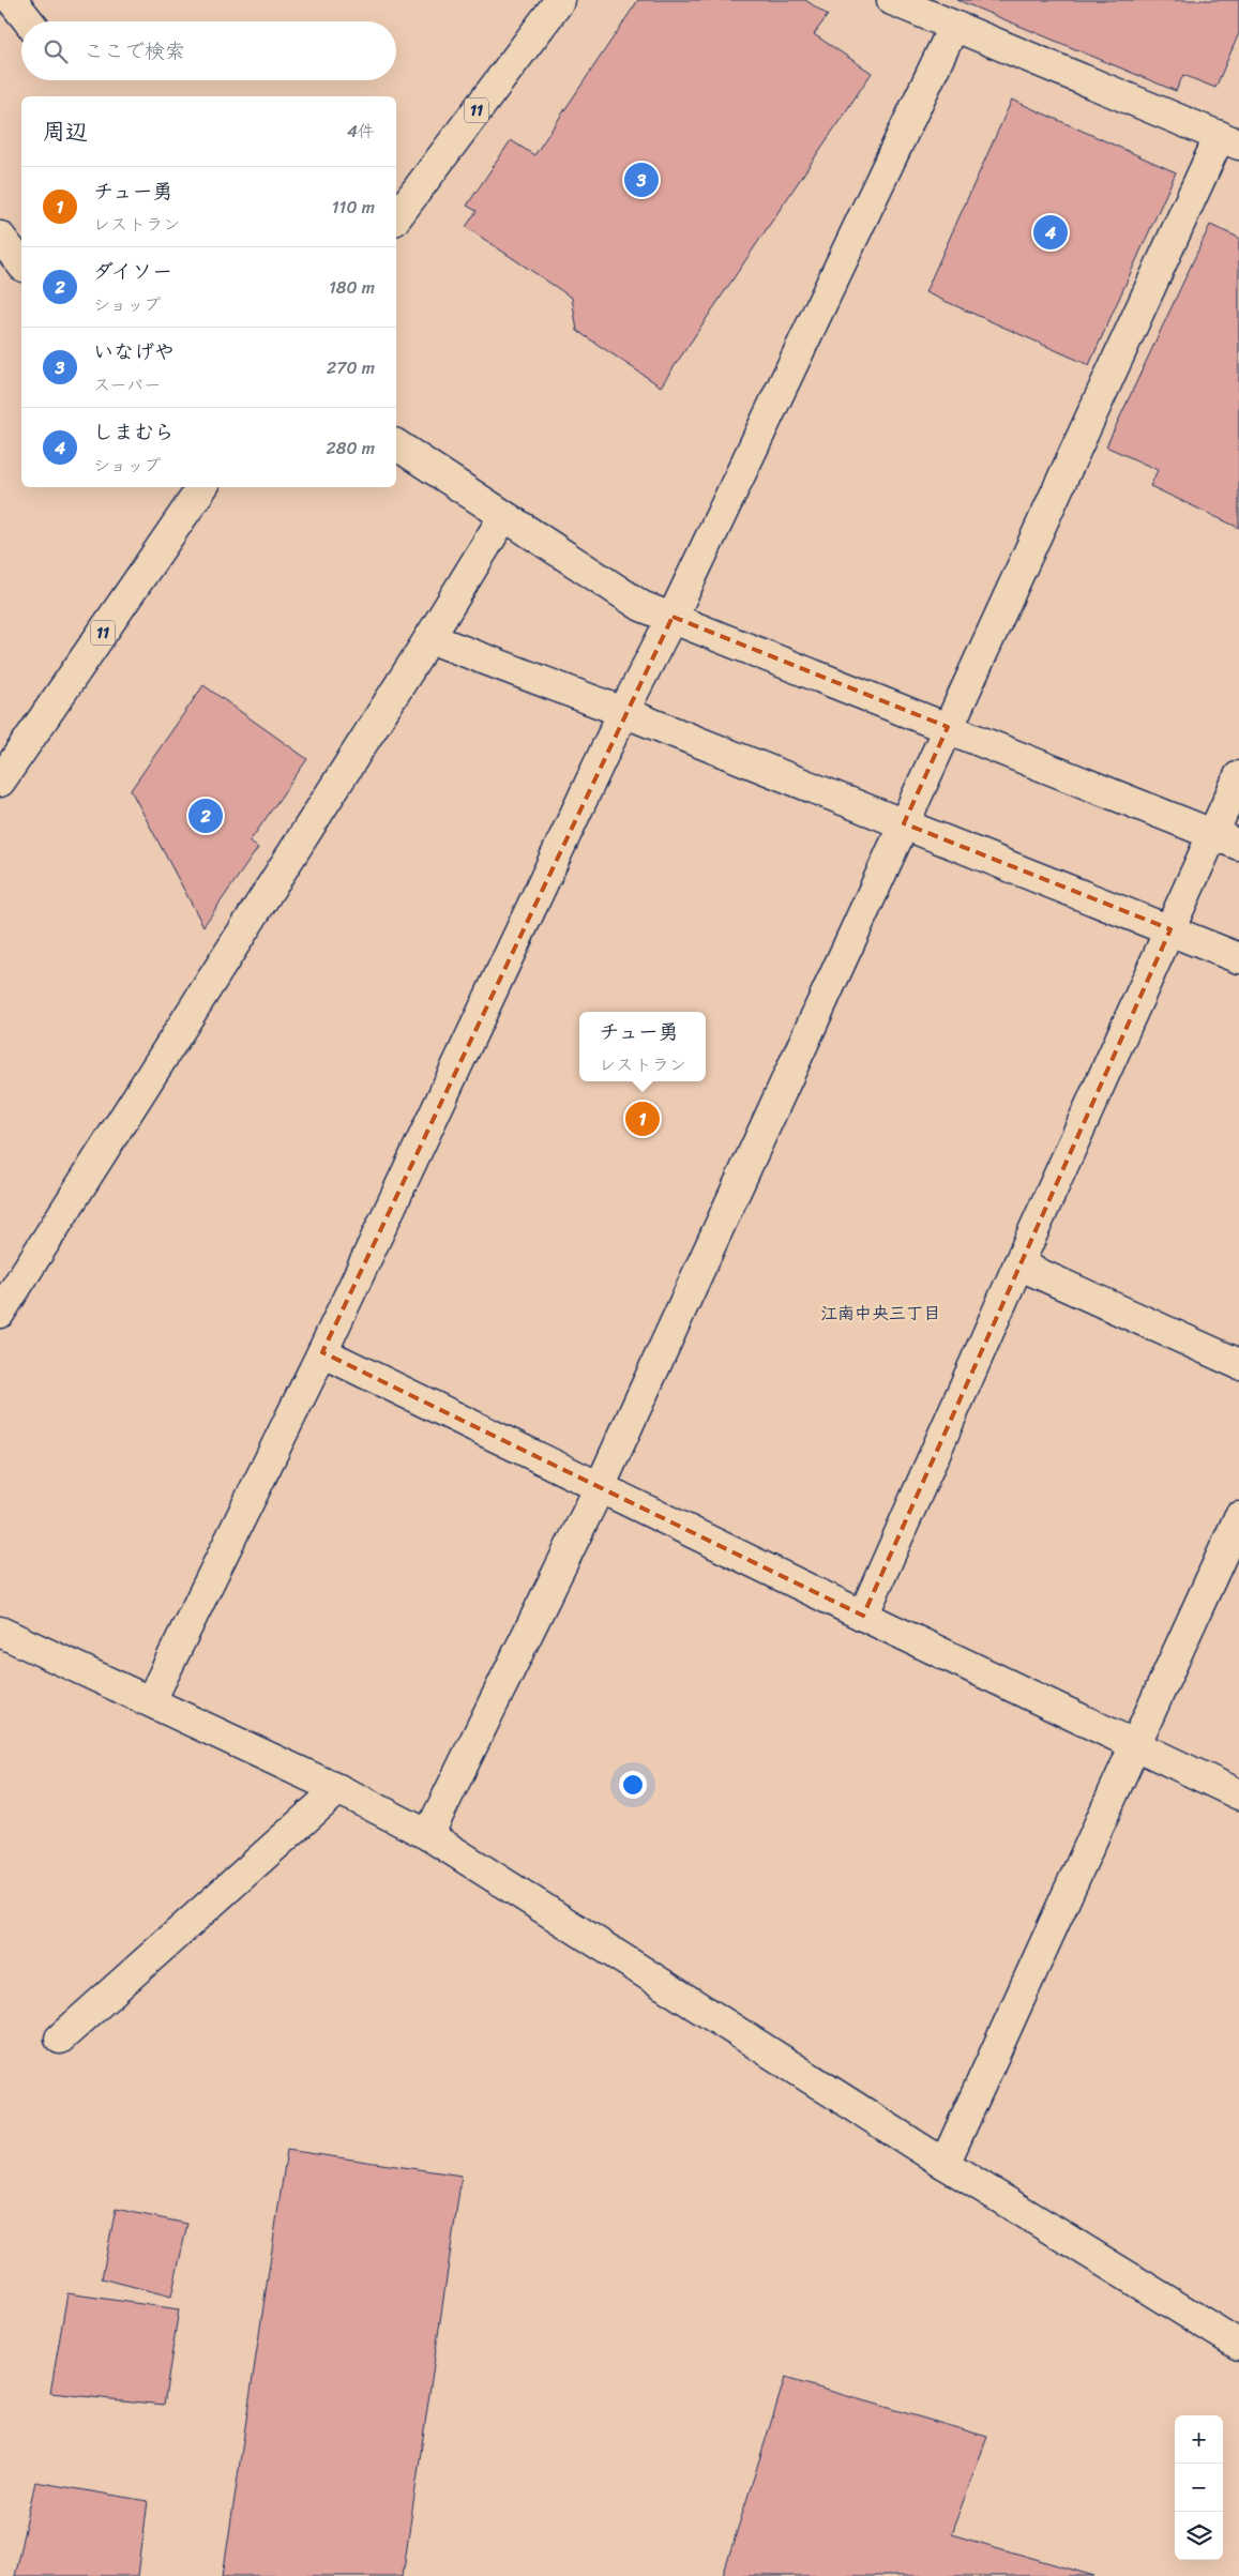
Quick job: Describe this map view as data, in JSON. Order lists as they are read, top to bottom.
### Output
{
  "streets": {
    "street": ["11"]
  },
  "districts": ["江南中央三丁目"],
  "page": {
    "search": "ここで検索",
    "heading": ["周辺", "4件"],
    "pins": [
      "3",
      "4",
      "2",
      "1"
    ],
    "list": [
      {
        "mark": "1",
        "name": "チュー勇",
        "note": "レストラン",
        "value": "110 m"
      },
      {
        "mark": "2",
        "name": "ダイソー",
        "note": "ショップ",
        "value": "180 m"
      },
      {
        "mark": "3",
        "name": "いなげや",
        "note": "スーパー",
        "value": "270 m"
      },
      {
        "mark": "4",
        "name": "しまむら",
        "note": "ショップ",
        "value": "280 m"
      }
    ],
    "popup": ["チュー勇", "レストラン"],
    "map_buttons": ["+", "−"]
  }
}
